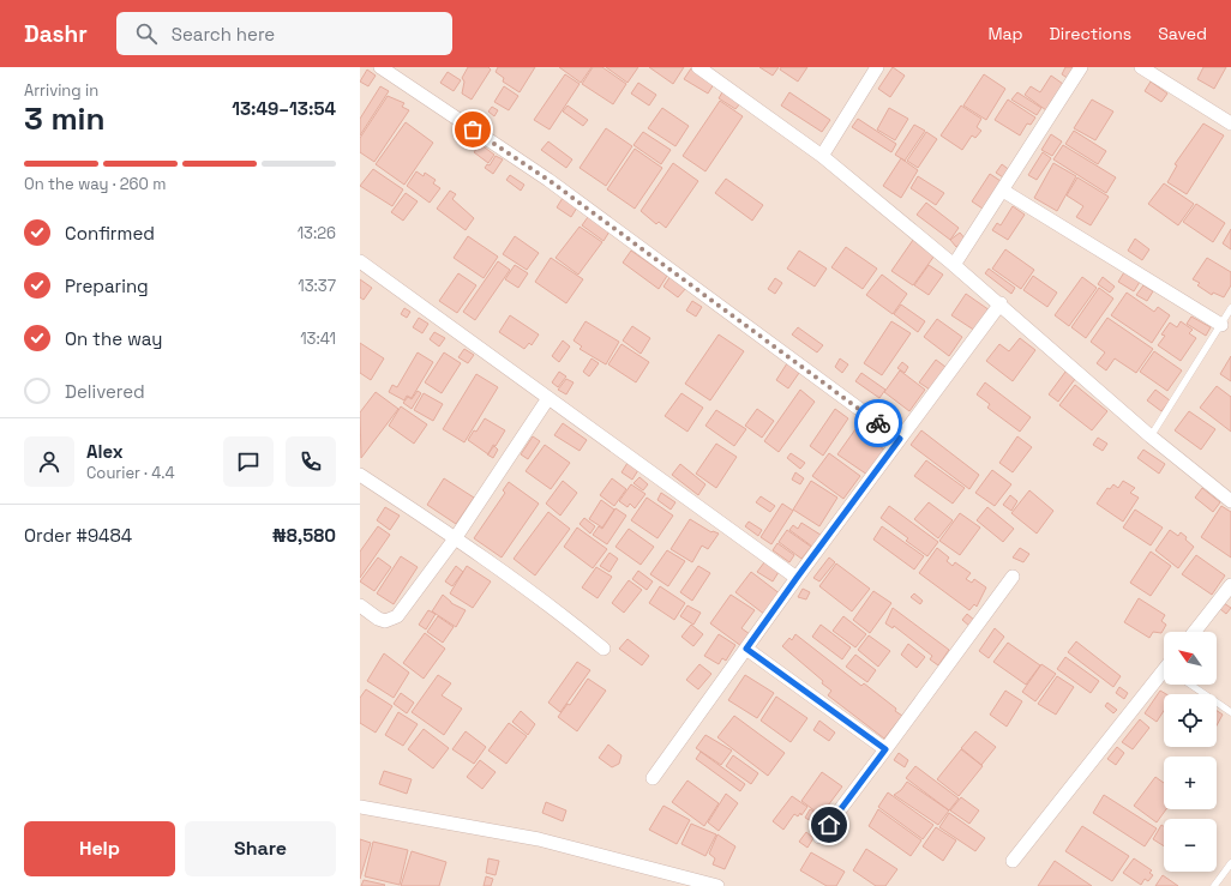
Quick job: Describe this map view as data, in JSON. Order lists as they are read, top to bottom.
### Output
{
  "north": "top left",
  "page": {
    "header": "Dashr",
    "search": "Search here",
    "nav": ["Map", "Directions", "Saved"],
    "heading": ["3 min", "Arriving in", "13:49–13:54"],
    "panel": [
      "Alex",
      "Courier · 4.4",
      "Order #9484",
      "₦8,580"
    ],
    "bar": "On the way · 260 m",
    "list": [
      ["Confirmed", "13:26"],
      ["Preparing", "13:37"],
      ["On the way", "13:41"],
      "Delivered"
    ],
    "map_buttons": ["+", "−"],
    "buttons": ["Help", "Share"]
  }
}
